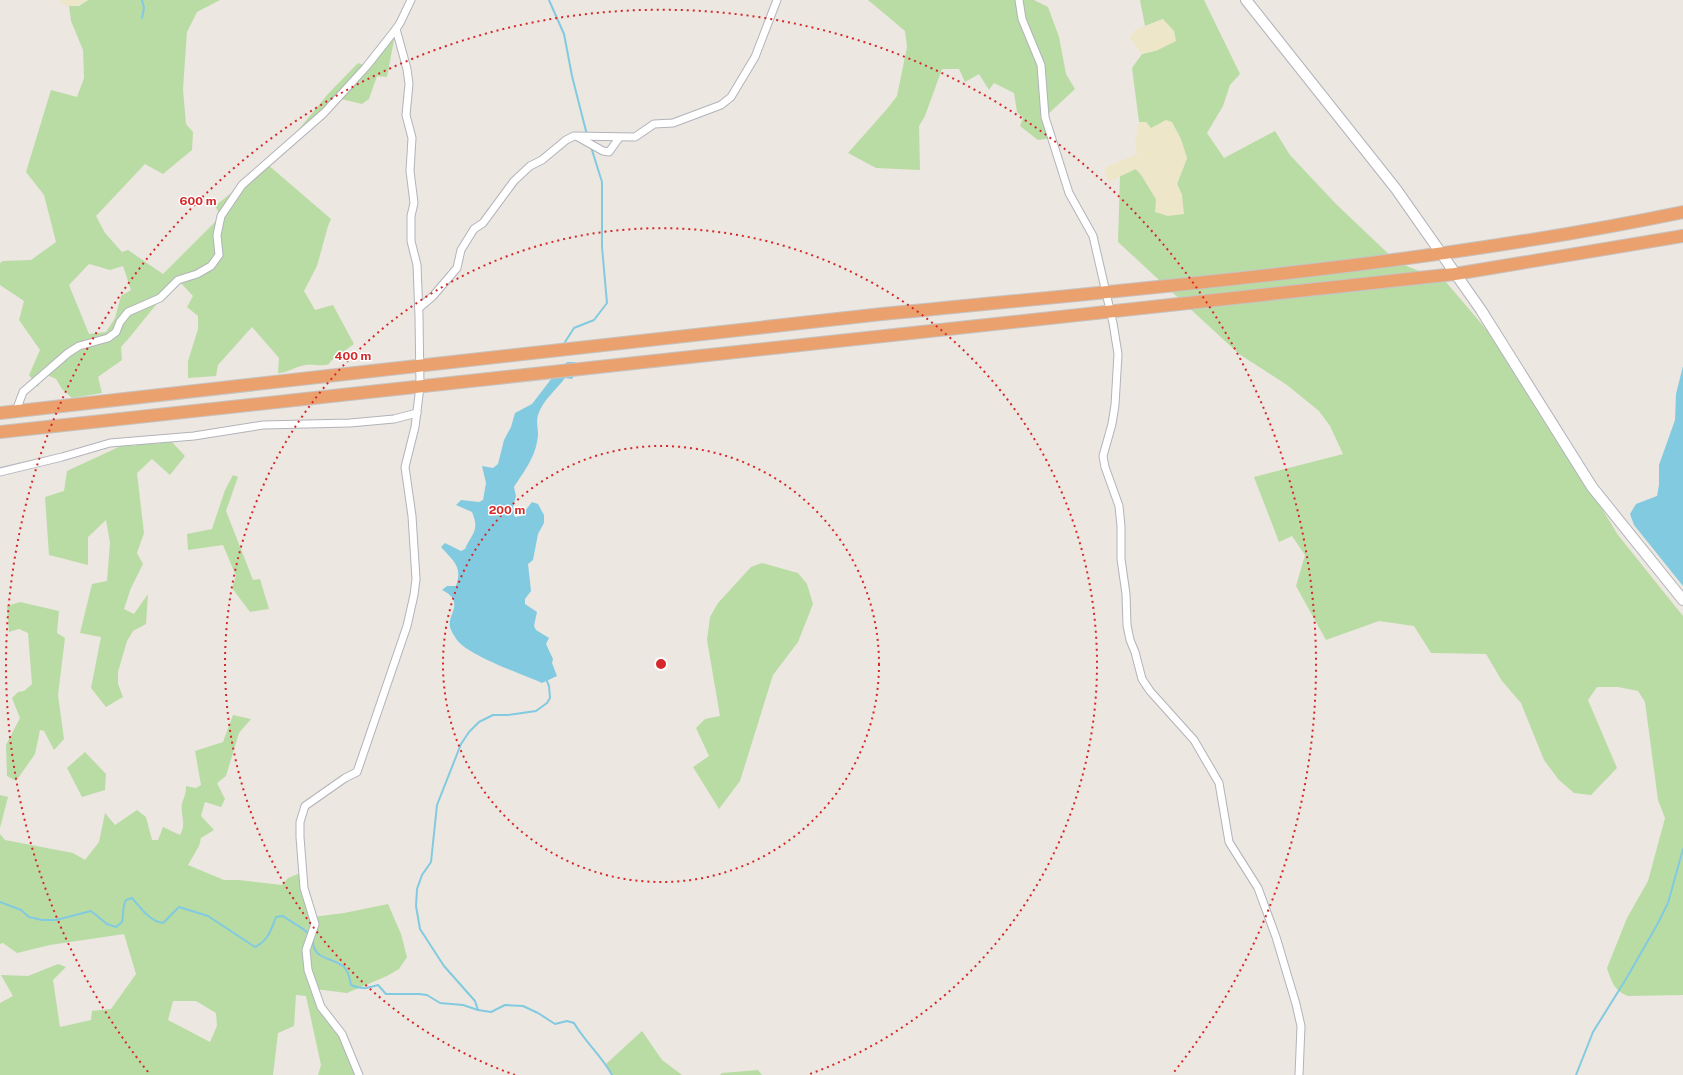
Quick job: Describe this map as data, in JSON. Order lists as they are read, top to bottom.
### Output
{
  "rings": ["600 m", "400 m", "200 m"]
}
